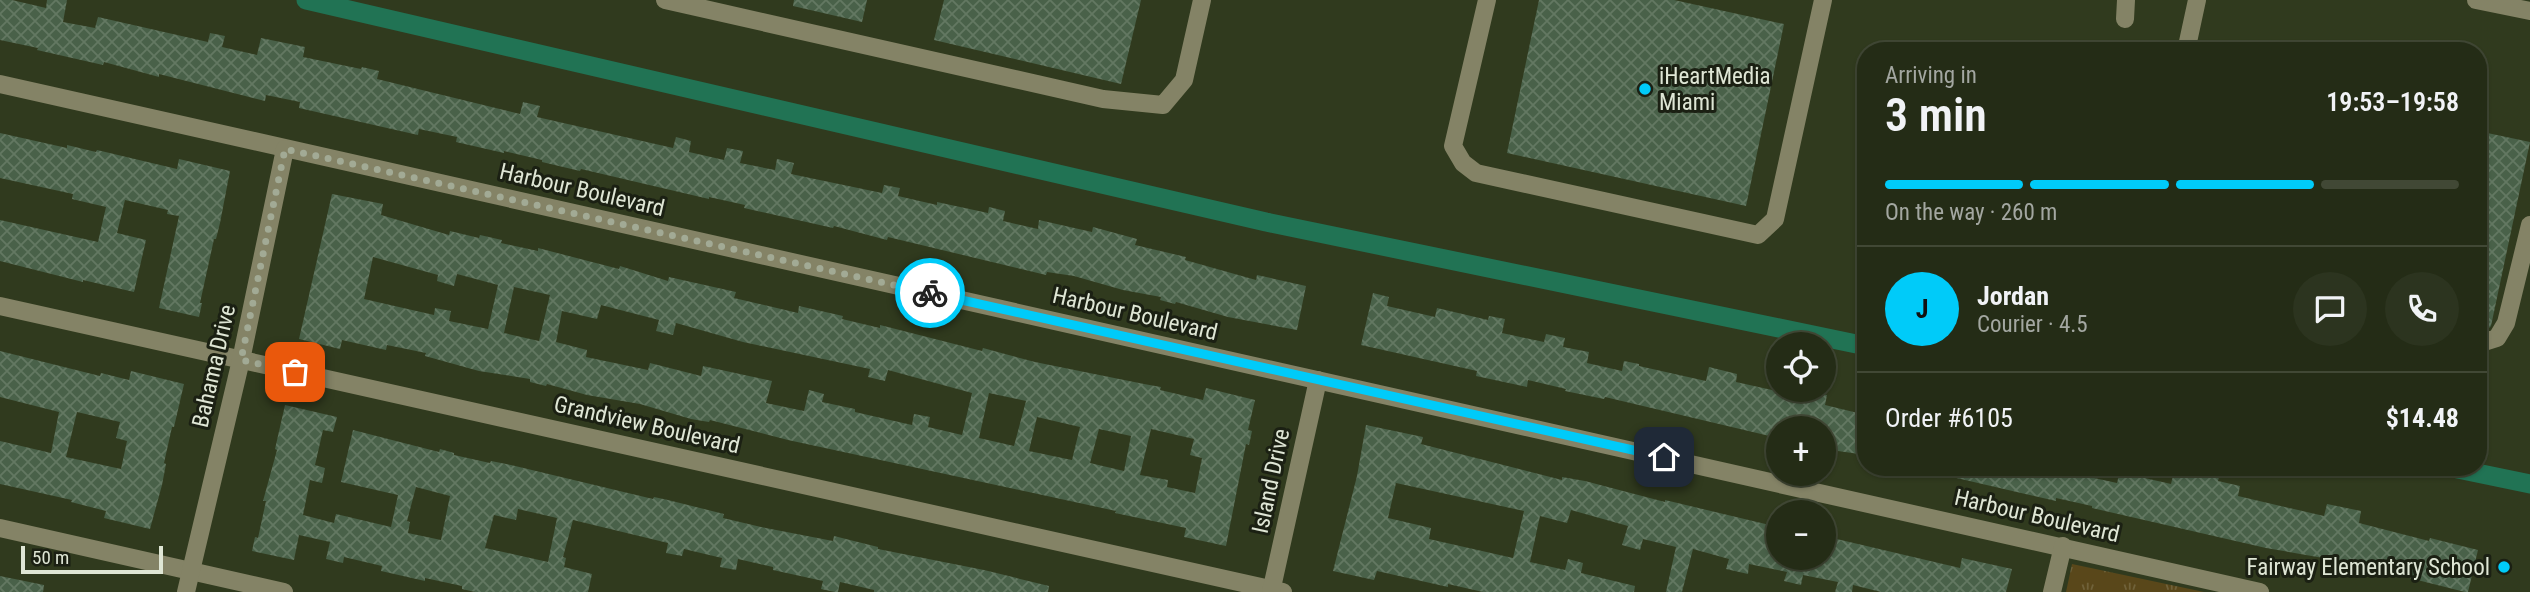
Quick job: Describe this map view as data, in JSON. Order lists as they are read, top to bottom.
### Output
{
  "streets": {
    "street": [
      "Harbour Boulevard",
      "Bahama Drive",
      "Grandview Boulevard",
      "Island Drive"
    ]
  },
  "crossings": [
    ["Harbour Boulevard", "Bahama Drive"],
    ["Harbour Boulevard", "Island Drive"],
    ["Bahama Drive", "Grandview Boulevard"],
    ["Grandview Boulevard", "Island Drive"]
  ],
  "places": ["iHeartMedia Miami", "Fairway Elementary School"],
  "scale_bar": "50 m",
  "page": {
    "heading": ["3 min", "Arriving in", "19:53–19:58"],
    "panel": [
      "Jordan",
      "Courier · 4.5",
      "Order #6105",
      "$14.48"
    ],
    "bar": "On the way · 260 m",
    "round": "J",
    "map_buttons": ["+", "−"],
    "scale": "50 m"
  }
}
